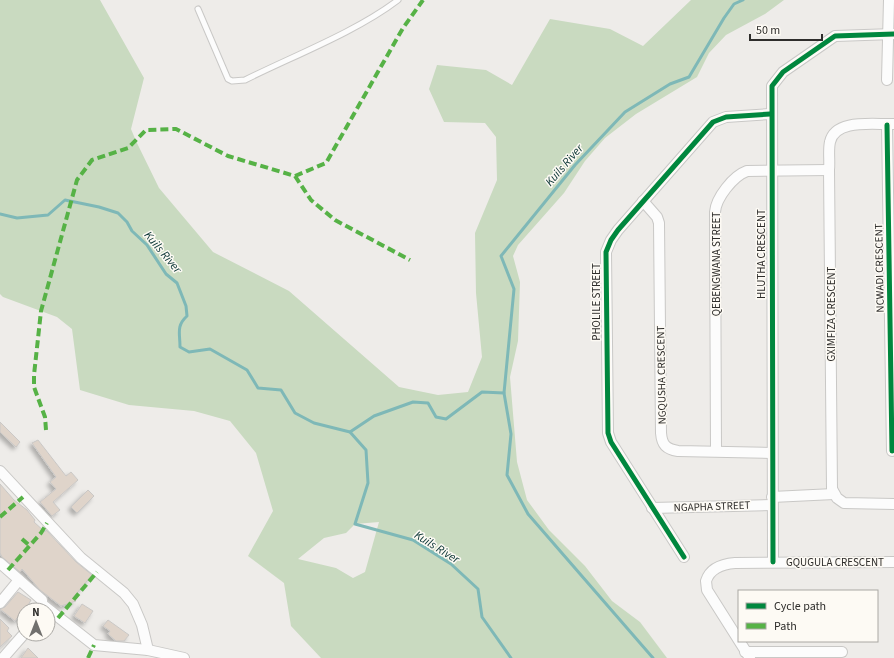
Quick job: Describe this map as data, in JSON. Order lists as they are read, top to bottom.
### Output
{
  "streets": {
    "street": [
      "HLUTHA CRESCENT",
      "QEBENGWANA STREET",
      "NCWADI CRESCENT",
      "PHOLILE STREET",
      "GXIMFIZA CRESCENT",
      "NGQUSHA CRESCENT",
      "NGAPHA STREET",
      "GQUGULA CRESCENT"
    ]
  },
  "crossings": [
    ["HLUTHA CRESCENT", "QEBENGWANA STREET"],
    ["HLUTHA CRESCENT", "PHOLILE STREET"],
    ["HLUTHA CRESCENT", "NGQUSHA CRESCENT"],
    ["HLUTHA CRESCENT", "NGAPHA STREET"],
    ["HLUTHA CRESCENT", "GQUGULA CRESCENT"],
    ["QEBENGWANA STREET", "GXIMFIZA CRESCENT"],
    ["QEBENGWANA STREET", "NGQUSHA CRESCENT"],
    ["NCWADI CRESCENT", "GXIMFIZA CRESCENT"],
    ["PHOLILE STREET", "NGQUSHA CRESCENT"],
    ["PHOLILE STREET", "NGAPHA STREET"],
    ["GXIMFIZA CRESCENT", "NGAPHA STREET"]
  ],
  "water": ["Kuils River"],
  "legend": ["Cycle path", "Path"],
  "scale_bar": "50 m",
  "north": "top"
}
